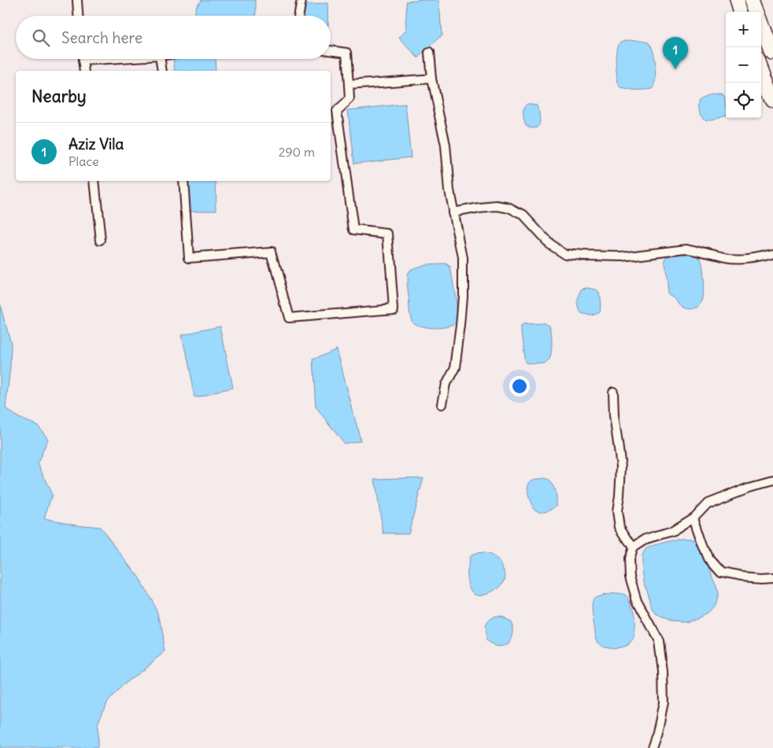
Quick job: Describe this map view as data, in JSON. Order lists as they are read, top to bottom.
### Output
{
  "page": {
    "map_buttons": ["+", "−"],
    "search": "Search here",
    "pins": "1",
    "heading": "Nearby",
    "list": [
      {
        "mark": "1",
        "name": "Aziz Vila",
        "note": "Place",
        "value": "290 m"
      }
    ]
  }
}
